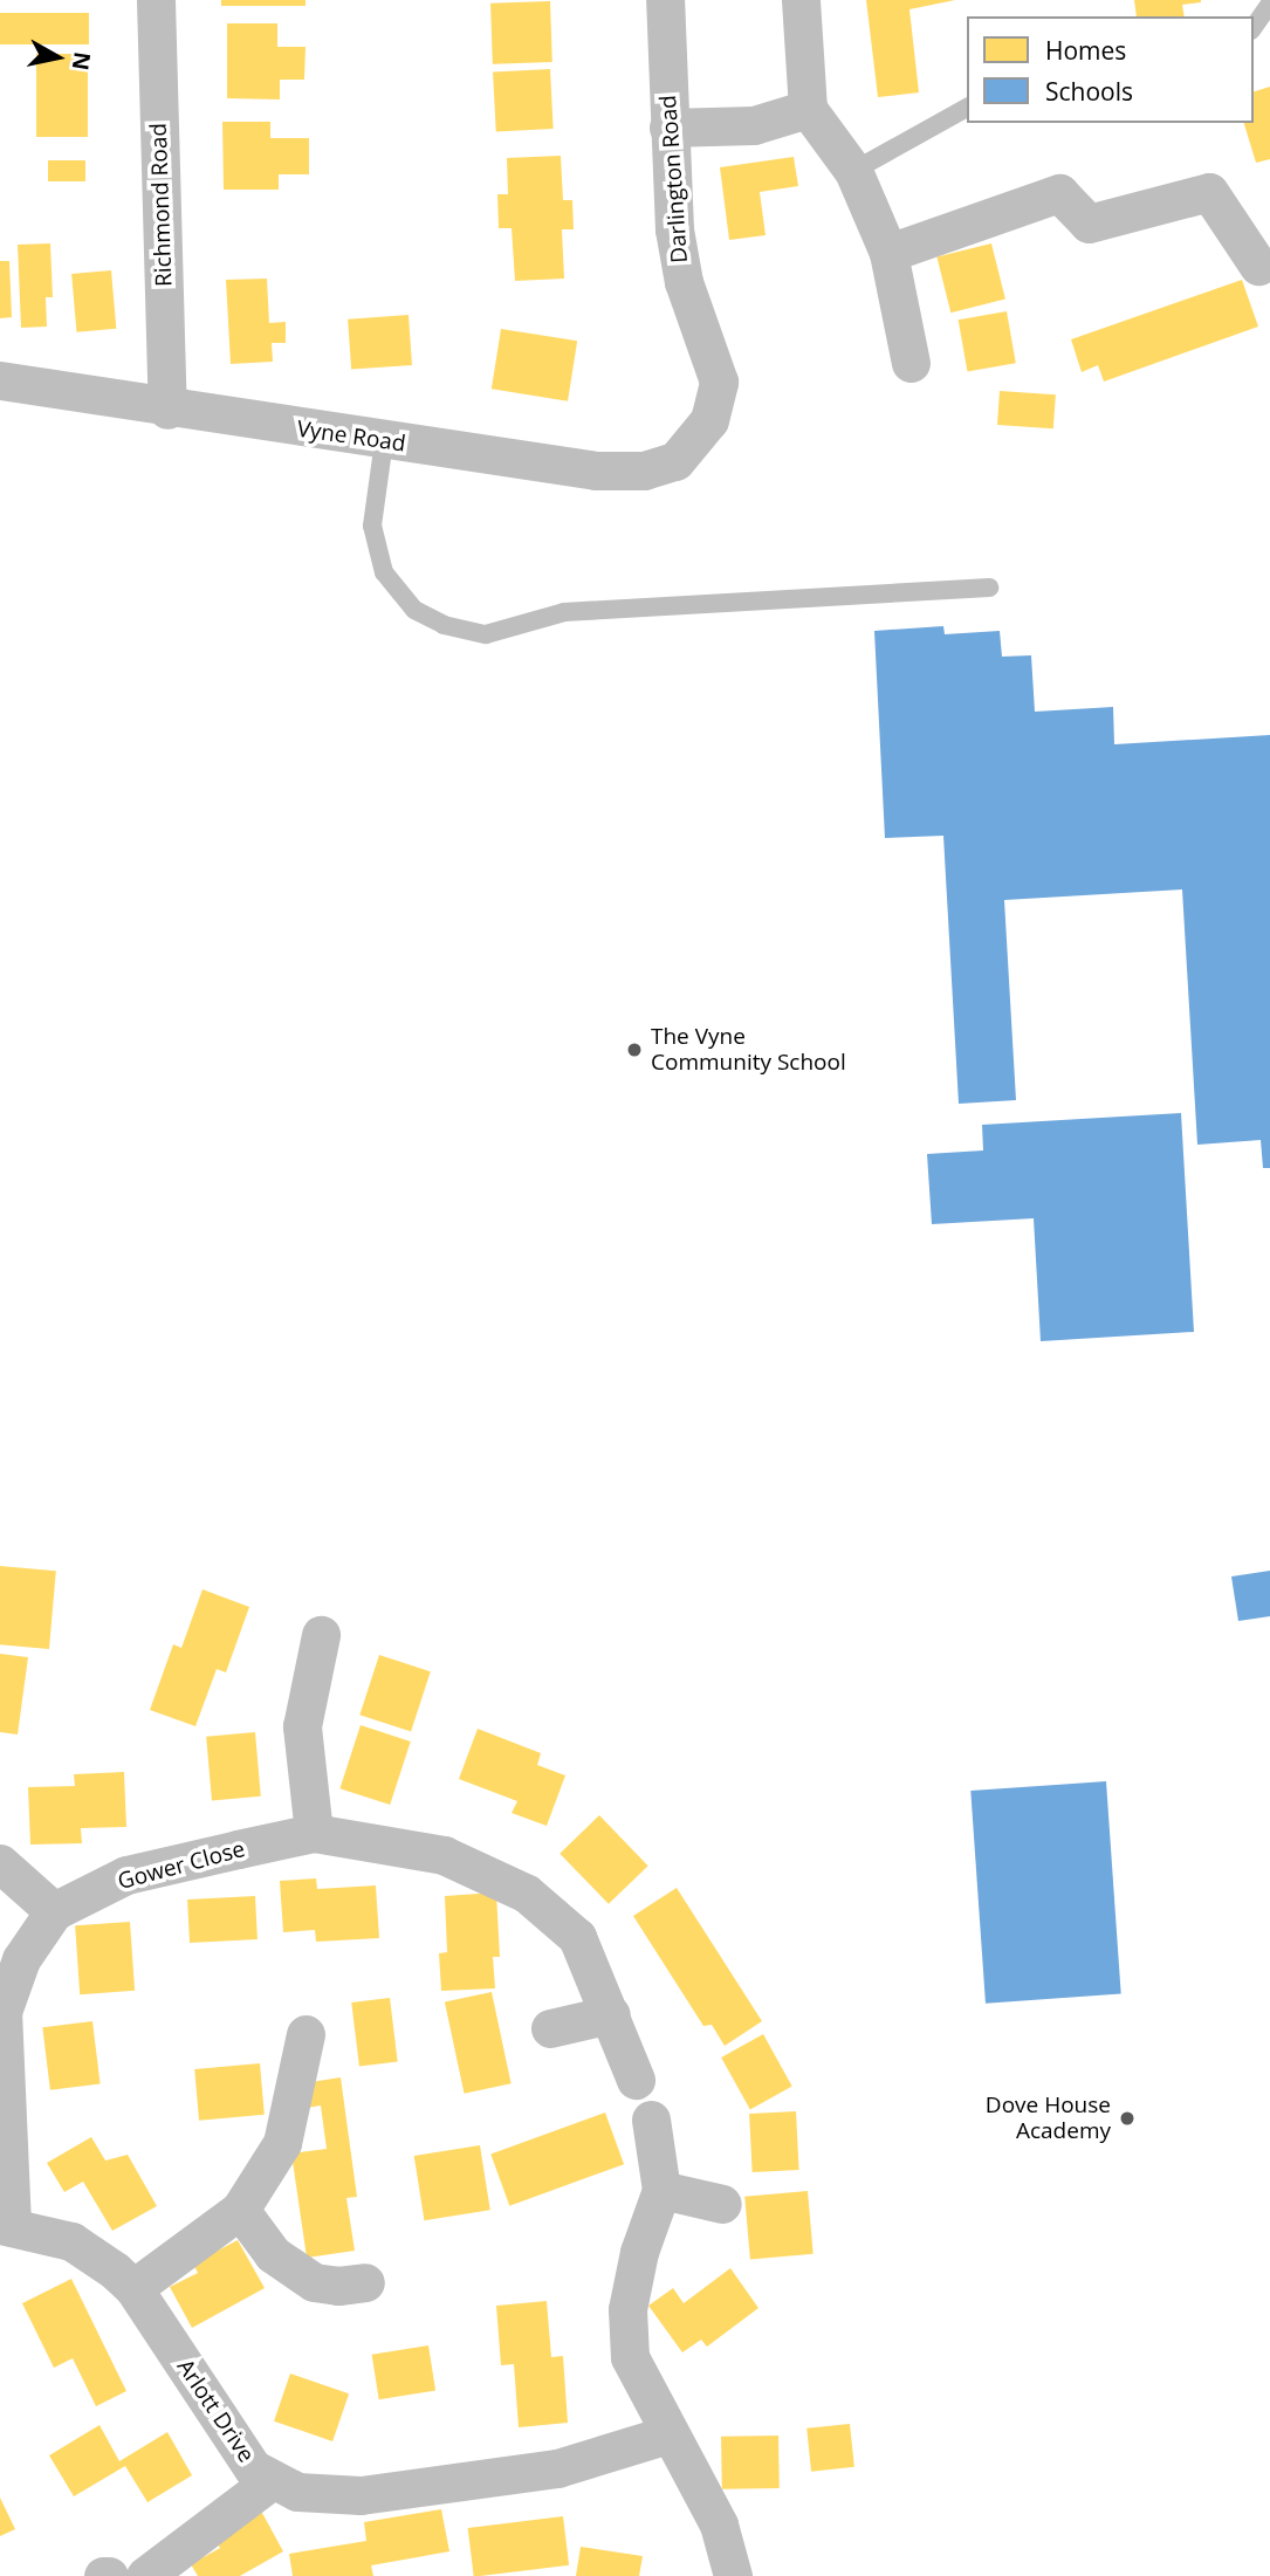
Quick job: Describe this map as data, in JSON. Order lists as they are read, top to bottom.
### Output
{
  "streets": {
    "street": [
      "Darlington Road",
      "Richmond Road",
      "Vyne Road",
      "Gower Close",
      "Arlott Drive"
    ]
  },
  "crossings": [
    ["Darlington Road", "Vyne Road"],
    ["Richmond Road", "Vyne Road"],
    ["Gower Close", "Arlott Drive"]
  ],
  "places": ["The Vyne Community School", "Dove House Academy"],
  "legend": ["Homes", "Schools"],
  "north": "right"
}
